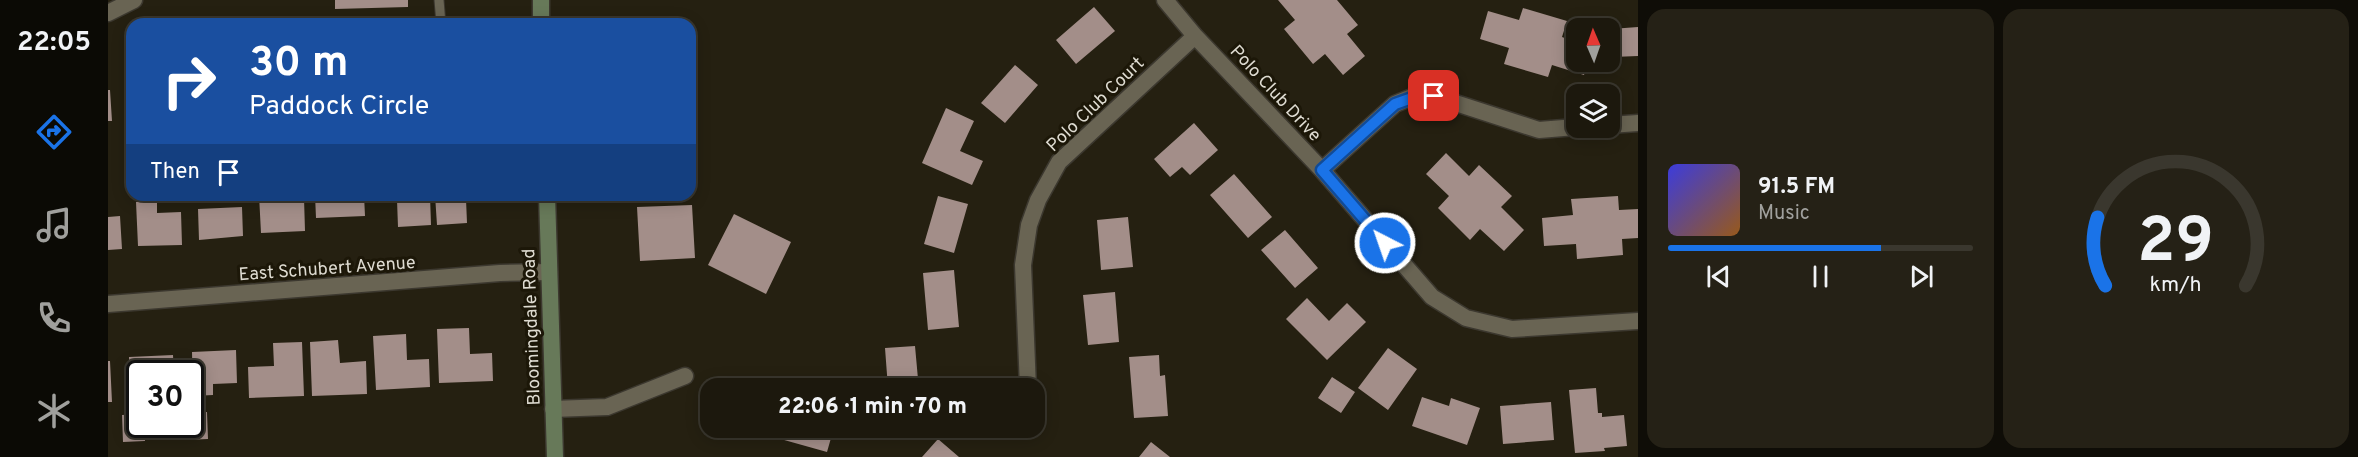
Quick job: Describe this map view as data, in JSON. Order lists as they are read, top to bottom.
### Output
{
  "streets": {
    "main road": ["Bloomingdale Road"],
    "street": ["Polo Club Drive", "Polo Club Court", "East Schubert Avenue"]
  },
  "crossings": [
    ["Polo Club Drive", "Polo Club Court"],
    ["East Schubert Avenue", "Bloomingdale Road"]
  ],
  "north": "top",
  "page": {
    "tabs": "22:05",
    "turn": ["30 m", "Paddock Circle"],
    "then": "Then",
    "song": ["91.5 FM", "Music"],
    "limit": "30",
    "trip": "22:06 · 1 min · 70 m",
    "gauge": ["29", "km/h"]
  }
}
